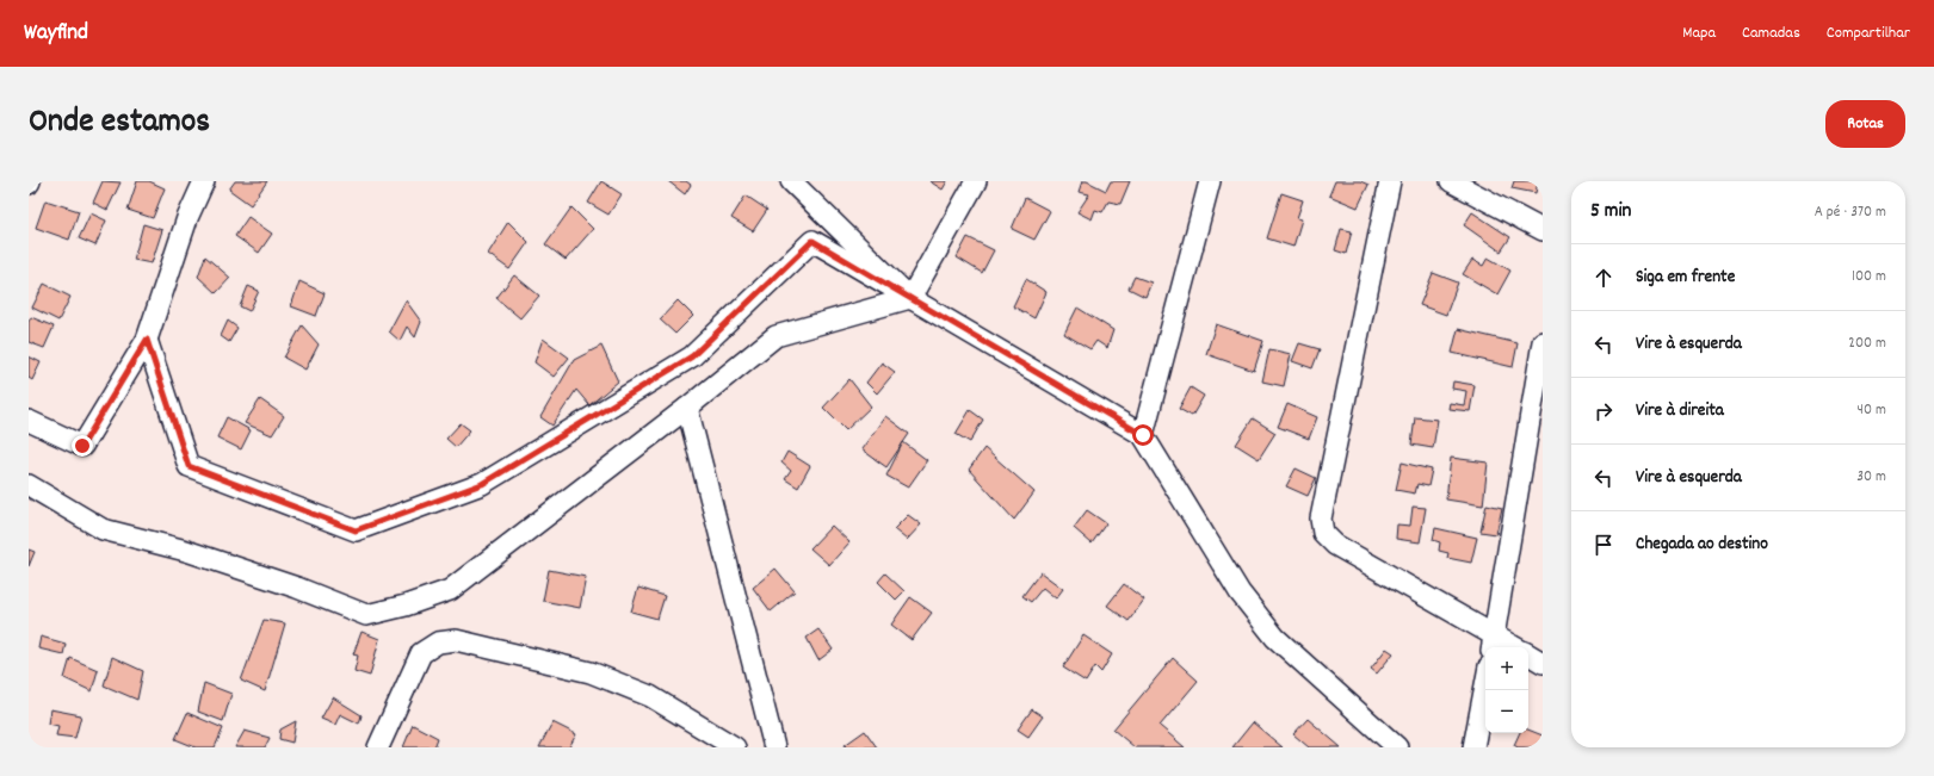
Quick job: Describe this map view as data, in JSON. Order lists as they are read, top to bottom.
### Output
{
  "page": {
    "header": "Wayfind",
    "nav": ["Mapa", "Camadas", "Compartilhar"],
    "title": "Onde estamos",
    "buttons": "Rotas",
    "heading": ["5 min", "A pé · 370 m"],
    "list": [
      ["Siga em frente", "100 m"],
      ["Vire à esquerda", "200 m"],
      ["Vire à direita", "40 m"],
      ["Vire à esquerda", "30 m"],
      "Chegada ao destino"
    ],
    "map_buttons": ["+", "−"]
  }
}
